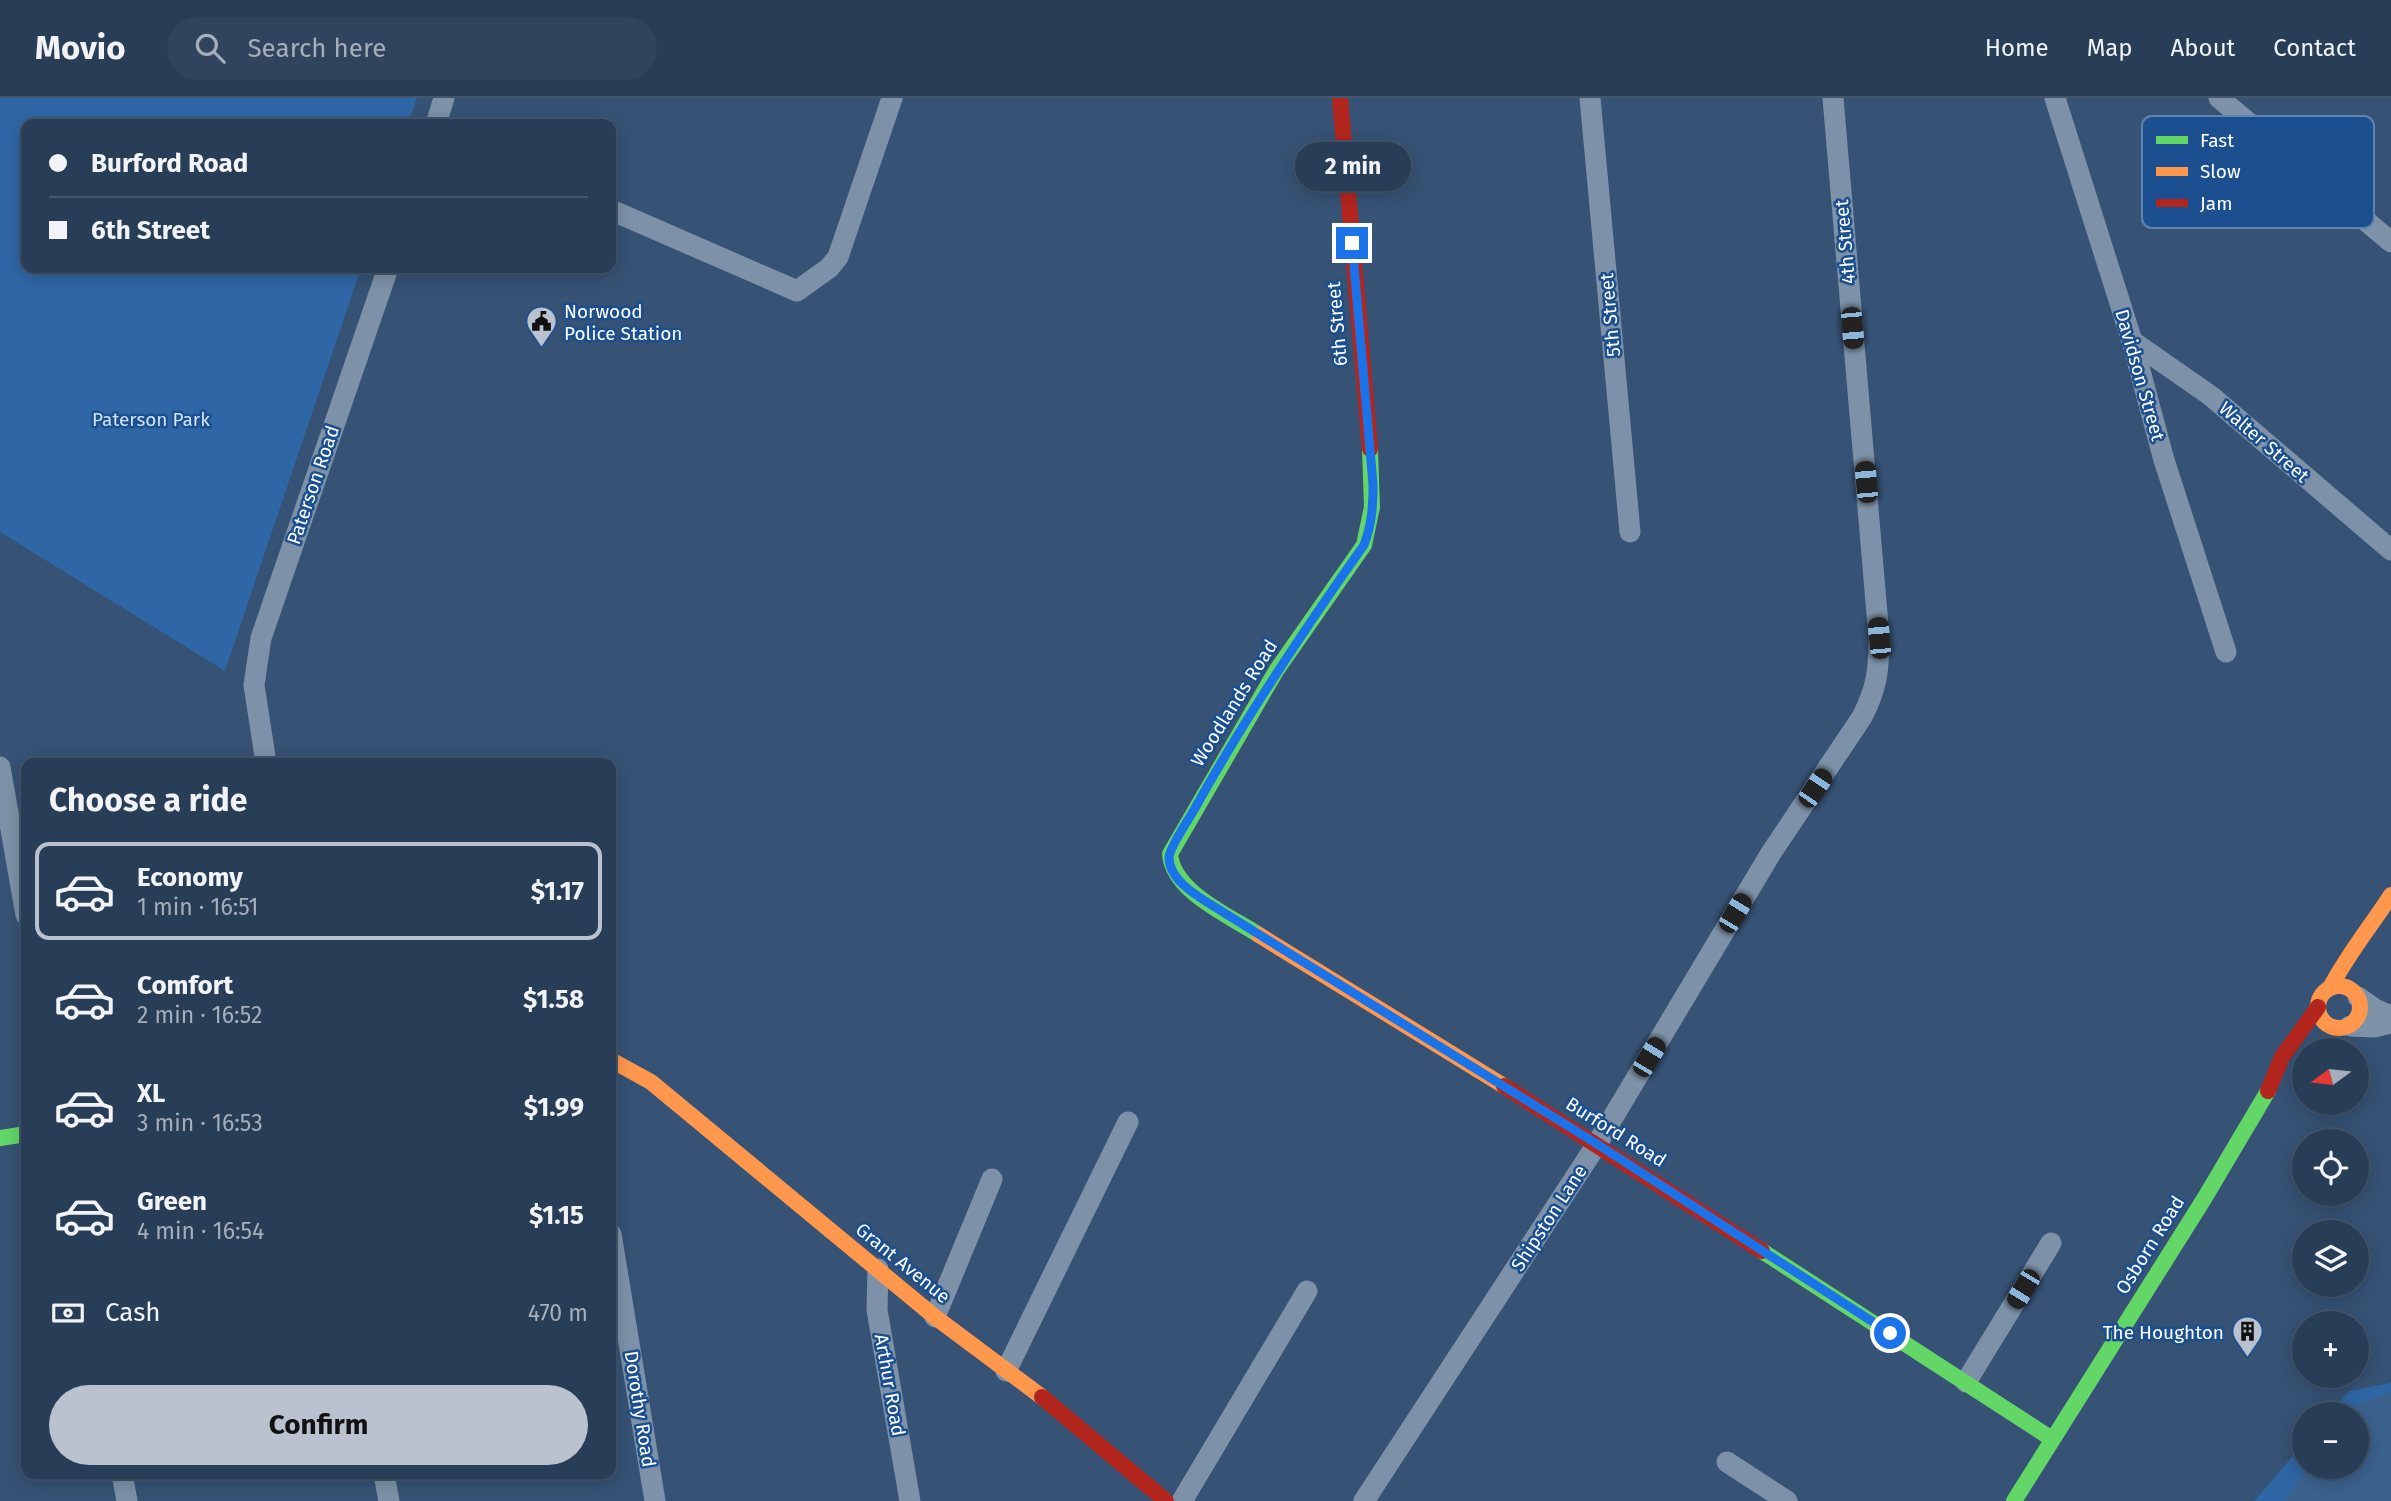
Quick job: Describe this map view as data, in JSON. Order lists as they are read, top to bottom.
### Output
{
  "streets": {
    "street": [
      "4th Street",
      "5th Street",
      "6th Street",
      "Davidson Street",
      "Walter Street",
      "Paterson Road",
      "Woodlands Road",
      "Burford Road",
      "Shipston Lane",
      "Osborn Road",
      "Grant Avenue",
      "Arthur Road",
      "Dorothy Road"
    ]
  },
  "crossings": [
    ["4th Street", "Shipston Lane"],
    ["6th Street", "Woodlands Road"],
    ["Davidson Street", "Walter Street"],
    ["Woodlands Road", "Burford Road"],
    ["Burford Road", "Shipston Lane"],
    ["Burford Road", "Osborn Road"],
    ["Grant Avenue", "Arthur Road"]
  ],
  "parks": ["Paterson Park"],
  "places": {
    "public building": ["Norwood Police Station"],
    "building": ["The Houghton"]
  },
  "legend": ["Fast", "Slow", "Jam"],
  "north": "left",
  "page": {
    "header": "Movio",
    "search": "Search here",
    "nav": [
      "Home",
      "Map",
      "About",
      "Contact"
    ],
    "banner": ["Burford Road", "6th Street"],
    "bubble": "2 min",
    "heading": "Choose a ride",
    "list": [
      {
        "name": "Economy",
        "note": "1 min · 16:51",
        "value": "$1.17"
      },
      {
        "name": "Comfort",
        "note": "2 min · 16:52",
        "value": "$1.58"
      },
      {
        "name": "XL",
        "note": "3 min · 16:53",
        "value": "$1.99"
      },
      {
        "name": "Green",
        "note": "4 min · 16:54",
        "value": "$1.15"
      }
    ],
    "map_buttons": ["+", "−"],
    "pay": ["Cash", "470 m"],
    "buttons": "Confirm"
  }
}
